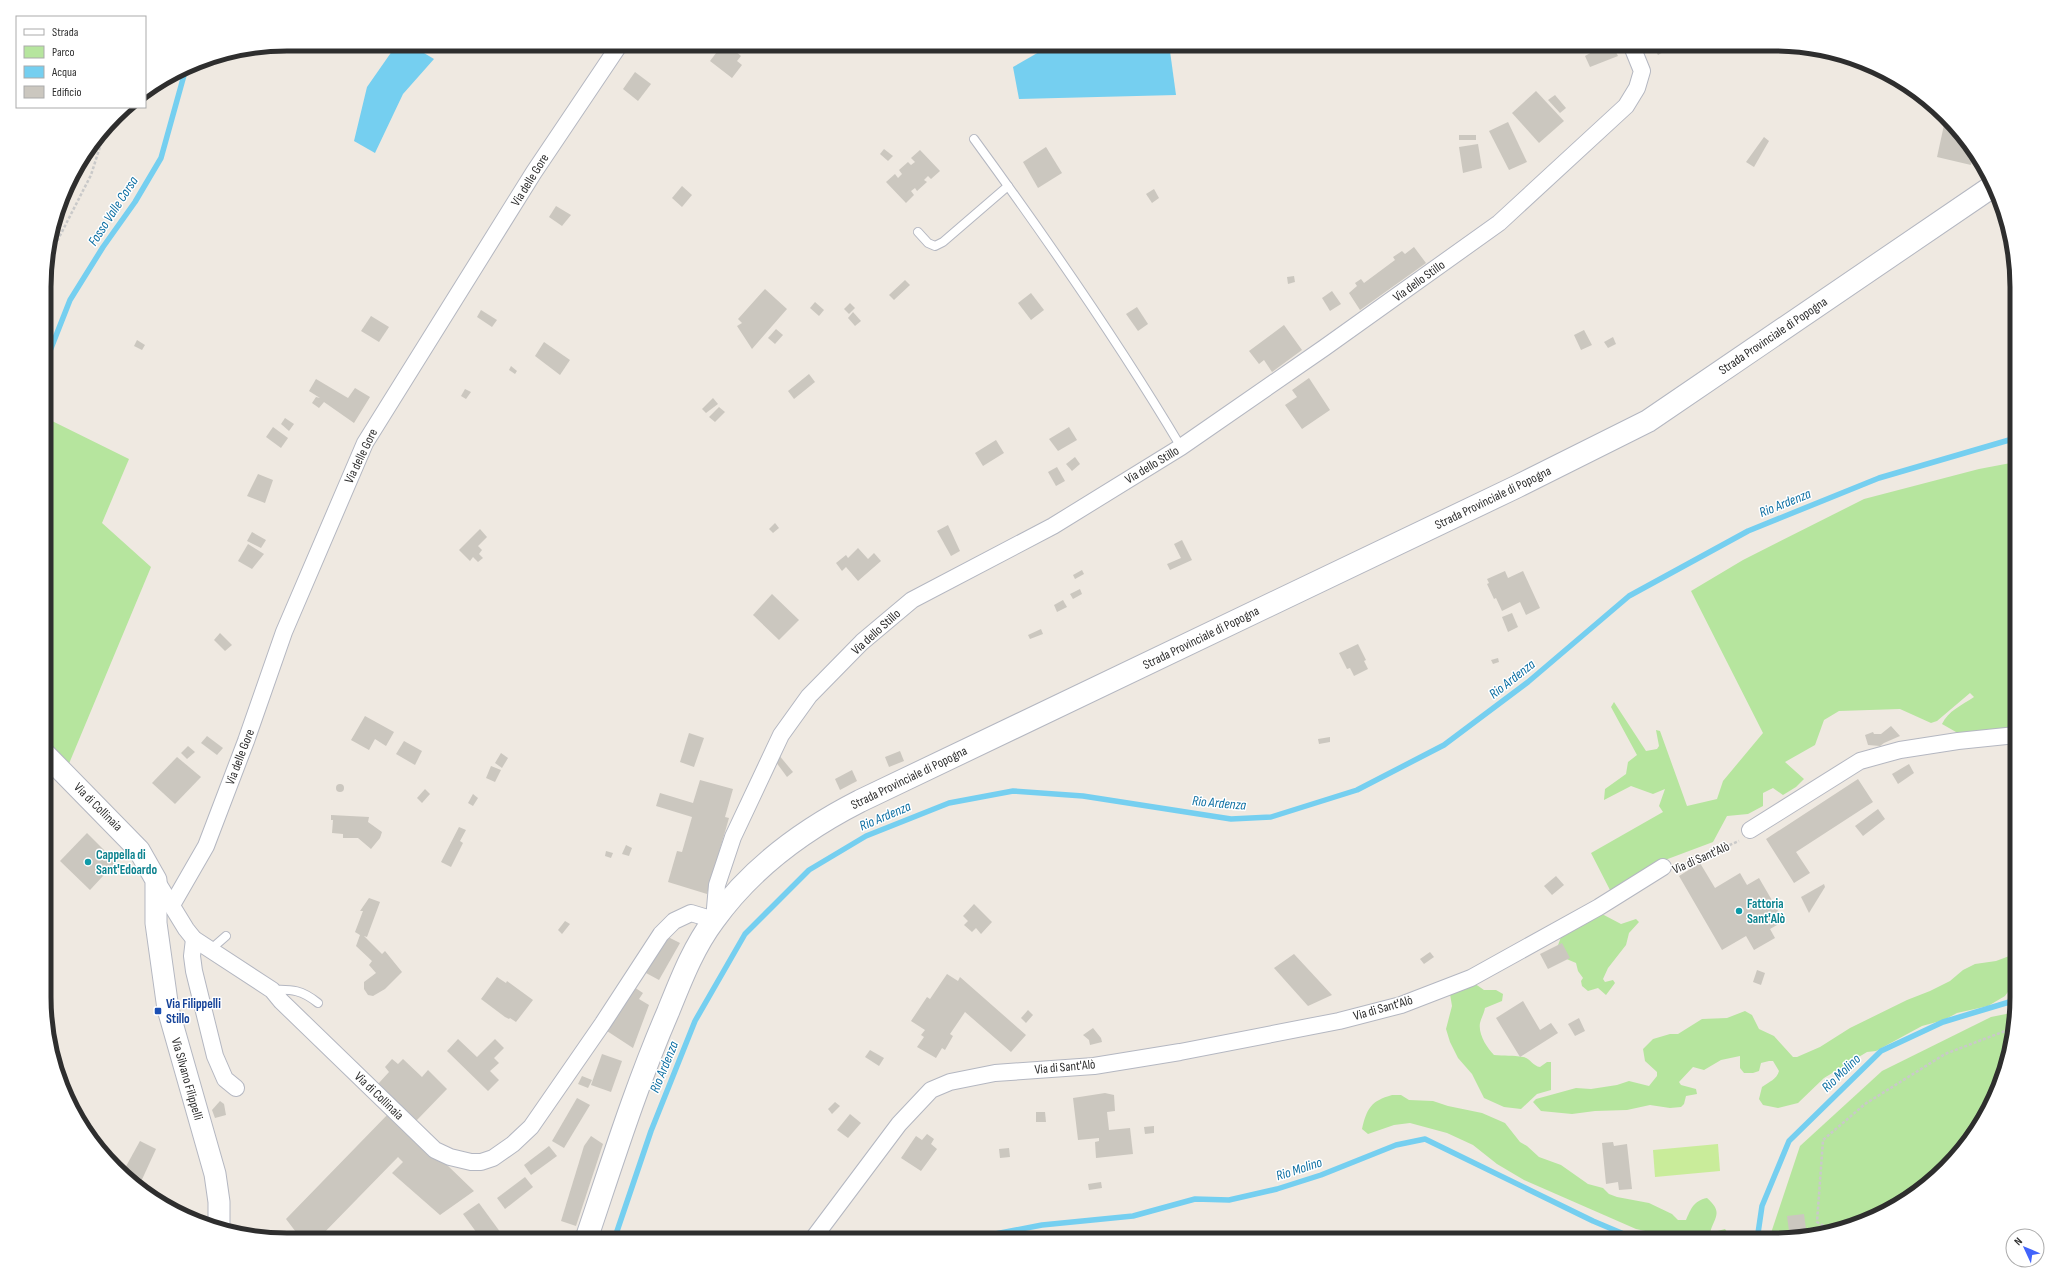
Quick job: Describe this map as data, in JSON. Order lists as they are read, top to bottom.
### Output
{
  "streets": {
    "main road": ["Strada Provinciale di Popogna"],
    "street": [
      "Via delle Gore",
      "Via dello Stillo",
      "Via di Collinaia",
      "Via di Sant'Alò",
      "Via Silvano Filippelli"
    ]
  },
  "crossings": [
    ["Via delle Gore", "Via di Collinaia"],
    ["Via dello Stillo", "Strada Provinciale di Popogna"],
    ["Via dello Stillo", "Via di Collinaia"],
    ["Strada Provinciale di Popogna", "Via di Collinaia"],
    ["Via di Collinaia", "Via Silvano Filippelli"]
  ],
  "water": ["Fosso Valle Corsa", "Rio Ardenza", "Rio Molino"],
  "places": {
    "other": ["Cappella di Sant'Edoardo", "Fattoria Sant'Alò"],
    "transit": ["Via Filippelli Stillo"]
  },
  "legend": [
    "Strada",
    "Parco",
    "Acqua",
    "Edificio"
  ],
  "north": "top left"
}
